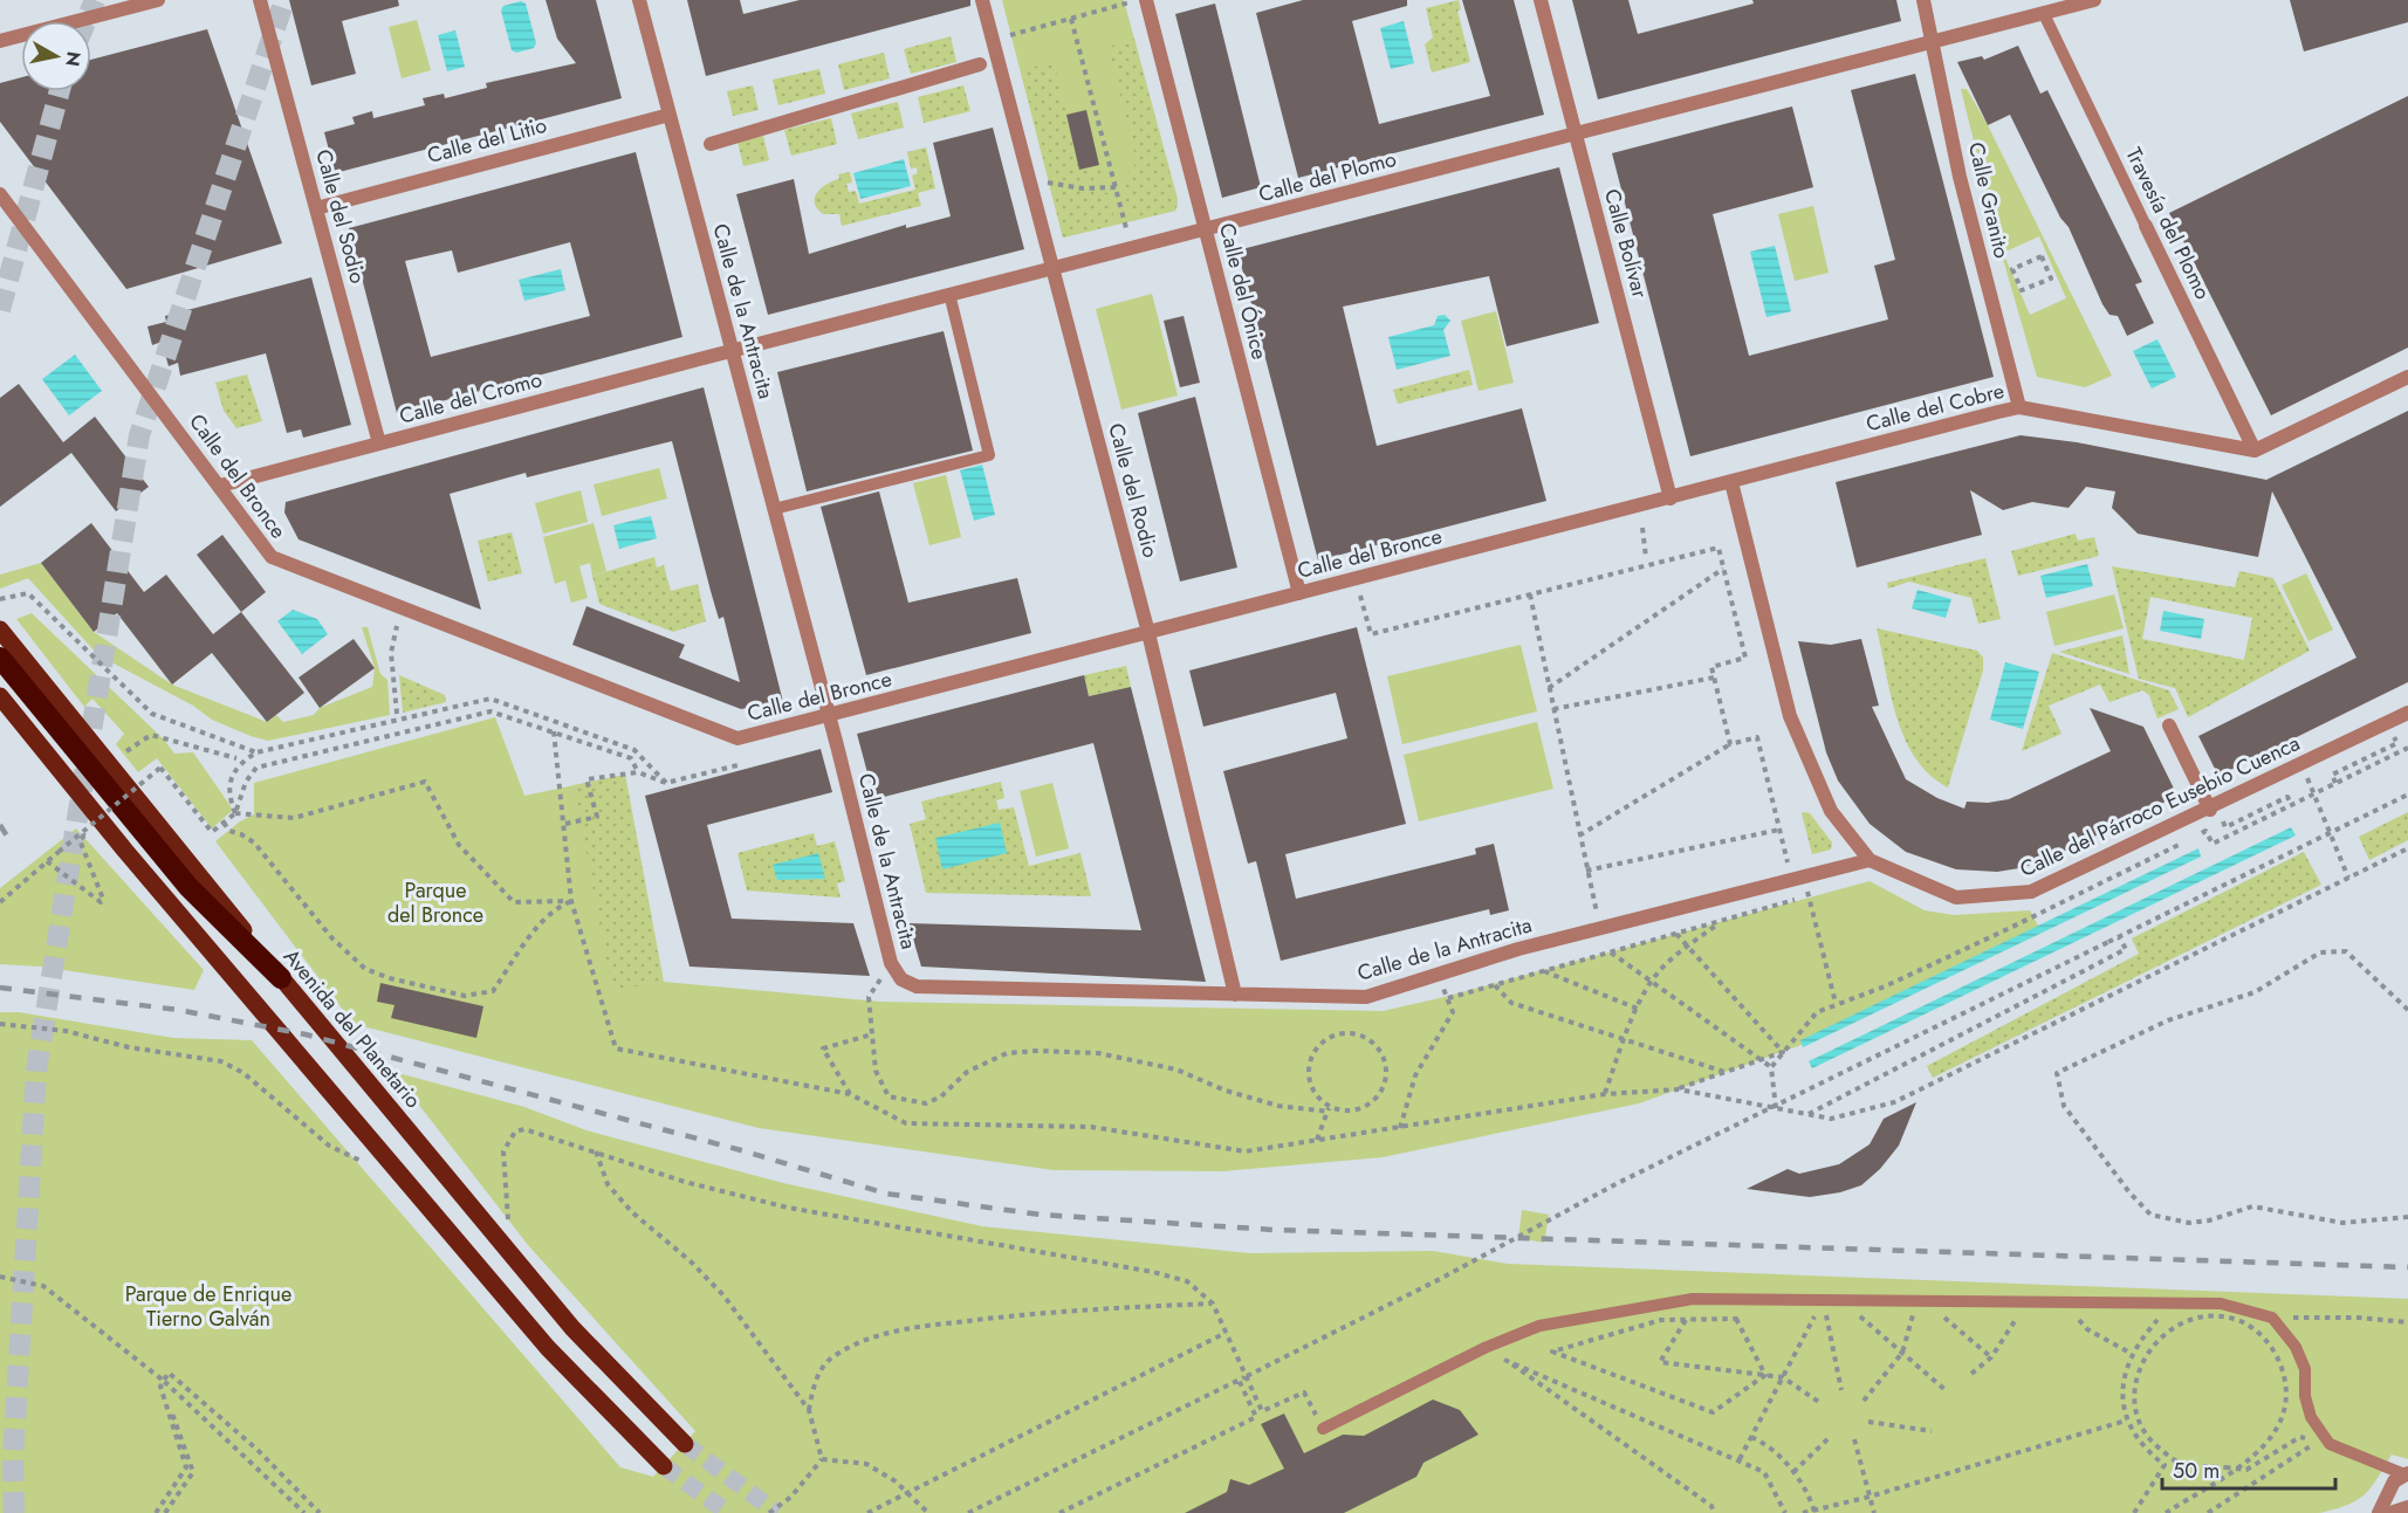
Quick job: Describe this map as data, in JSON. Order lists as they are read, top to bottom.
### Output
{
  "streets": {
    "main road": ["Avenida del Planetario"],
    "street": [
      "Calle del Litio",
      "Calle del Plomo",
      "Calle Granito",
      "Calle del Sodio",
      "Travesía del Plomo",
      "Calle Bolívar",
      "Calle del Ónice",
      "Calle de la Antracita",
      "Calle del Cromo",
      "Calle del Cobre",
      "Calle del Bronce",
      "Calle del Rodio",
      "Calle del Párroco Eusebio Cuenca"
    ]
  },
  "crossings": [
    ["Calle del Litio", "Calle del Sodio"],
    ["Calle del Litio", "Calle de la Antracita"],
    ["Calle del Plomo", "Calle Granito"],
    ["Calle del Plomo", "Travesía del Plomo"],
    ["Calle del Plomo", "Calle Bolívar"],
    ["Calle del Plomo", "Calle del Ónice"],
    ["Calle del Plomo", "Calle de la Antracita"],
    ["Calle del Plomo", "Calle del Cromo"],
    ["Calle del Plomo", "Calle del Rodio"],
    ["Calle Granito", "Calle del Cobre"],
    ["Calle del Sodio", "Calle del Cromo"],
    ["Travesía del Plomo", "Calle del Cobre"],
    ["Calle Bolívar", "Calle del Cobre"],
    ["Calle Bolívar", "Calle del Bronce"],
    ["Calle del Ónice", "Calle del Bronce"],
    ["Calle de la Antracita", "Calle del Cromo"],
    ["Calle de la Antracita", "Calle del Bronce"],
    ["Calle de la Antracita", "Calle del Rodio"],
    ["Calle de la Antracita", "Calle del Párroco Eusebio Cuenca"],
    ["Calle del Cromo", "Calle del Bronce"],
    ["Calle del Cobre", "Calle del Bronce"],
    ["Calle del Cobre", "Calle del Párroco Eusebio Cuenca"],
    ["Calle del Bronce", "Calle del Rodio"]
  ],
  "parks": ["Parque del Bronce", "Parque de Enrique Tierno Galván"],
  "scale_bar": "50 m",
  "north": "right"
}
